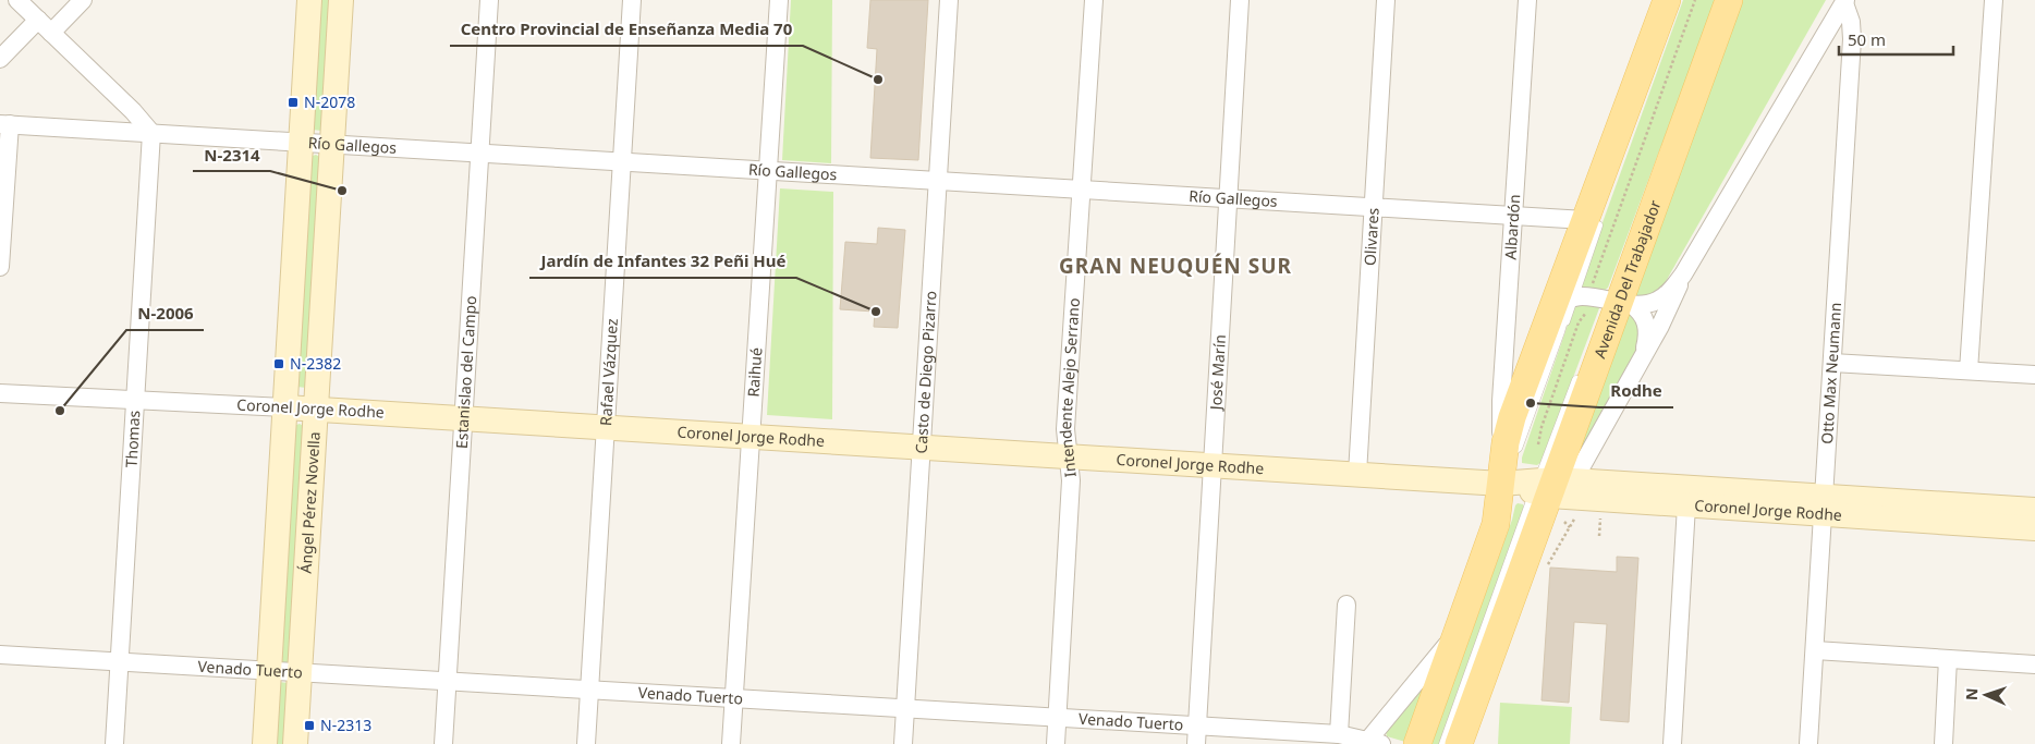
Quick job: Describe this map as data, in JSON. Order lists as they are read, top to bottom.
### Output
{
  "streets": {
    "main road": ["Avenida Del Trabajador", "Coronel Jorge Rodhe", "Ángel Pérez Novella"],
    "street": [
      "Río Gallegos",
      "Albardón",
      "Olivares",
      "Estanislao del Campo",
      "Casto de Diego Pizarro",
      "José Marín",
      "Rafael Vázquez",
      "Raihué",
      "Otto Max Neumann",
      "Intendente Alejo Serrano",
      "Thomas",
      "Venado Tuerto"
    ]
  },
  "crossings": [
    ["Río Gallegos", "Albardón"],
    ["Río Gallegos", "Olivares"],
    ["Río Gallegos", "Avenida Del Trabajador"],
    ["Río Gallegos", "Estanislao del Campo"],
    ["Río Gallegos", "Casto de Diego Pizarro"],
    ["Río Gallegos", "José Marín"],
    ["Río Gallegos", "Rafael Vázquez"],
    ["Río Gallegos", "Raihué"],
    ["Río Gallegos", "Intendente Alejo Serrano"],
    ["Río Gallegos", "Thomas"],
    ["Río Gallegos", "Ángel Pérez Novella"],
    ["Albardón", "Avenida Del Trabajador"],
    ["Albardón", "Coronel Jorge Rodhe"],
    ["Olivares", "Coronel Jorge Rodhe"],
    ["Avenida Del Trabajador", "Coronel Jorge Rodhe"],
    ["Estanislao del Campo", "Coronel Jorge Rodhe"],
    ["Estanislao del Campo", "Venado Tuerto"],
    ["Casto de Diego Pizarro", "Coronel Jorge Rodhe"],
    ["Casto de Diego Pizarro", "Venado Tuerto"],
    ["José Marín", "Coronel Jorge Rodhe"],
    ["José Marín", "Venado Tuerto"],
    ["Rafael Vázquez", "Coronel Jorge Rodhe"],
    ["Rafael Vázquez", "Venado Tuerto"],
    ["Raihué", "Coronel Jorge Rodhe"],
    ["Raihué", "Venado Tuerto"],
    ["Otto Max Neumann", "Coronel Jorge Rodhe"],
    ["Intendente Alejo Serrano", "Coronel Jorge Rodhe"],
    ["Intendente Alejo Serrano", "Venado Tuerto"],
    ["Coronel Jorge Rodhe", "Thomas"],
    ["Coronel Jorge Rodhe", "Ángel Pérez Novella"],
    ["Thomas", "Venado Tuerto"],
    ["Ángel Pérez Novella", "Venado Tuerto"]
  ],
  "districts": ["GRAN NEUQUÉN SUR"],
  "places": {
    "other": [
      "Centro Provincial de Enseñanza Media 70",
      "N-2314",
      "Jardín de Infantes 32 Peñi Hué",
      "Rodhe",
      "N-2006"
    ],
    "transit": ["N-2078", "N-2382", "N-2313"]
  },
  "scale_bar": "50 m",
  "north": "left"
}
